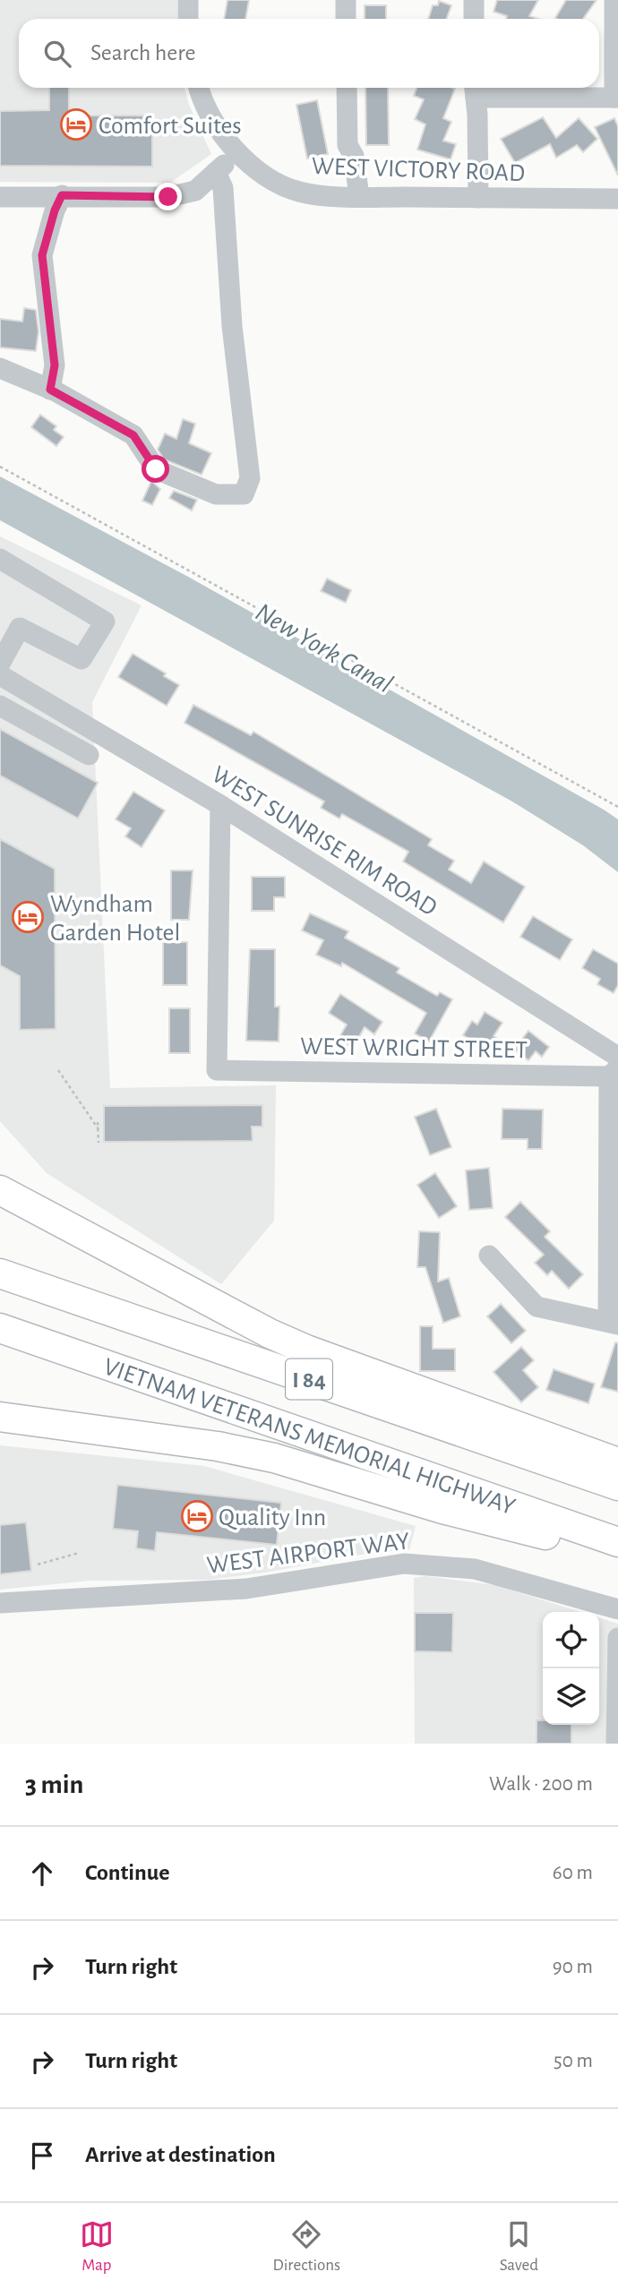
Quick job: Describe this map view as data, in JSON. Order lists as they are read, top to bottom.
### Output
{
  "streets": {
    "highway": ["I 84", "VIETNAM VETERANS MEMORIAL HIGHWAY"],
    "street": [
      "WEST VICTORY ROAD",
      "WEST SUNRISE RIM ROAD",
      "WEST WRIGHT STREET",
      "WEST AIRPORT WAY"
    ]
  },
  "crossings": [
    ["WEST SUNRISE RIM ROAD", "WEST WRIGHT STREET"]
  ],
  "water": ["New York Canal"],
  "places": {
    "hotel": ["Comfort Suites", "Wyndham Garden Hotel", "Quality Inn"]
  },
  "page": {
    "search": "Search here",
    "heading": ["3 min", "Walk · 200 m"],
    "list": [
      ["Continue", "60 m"],
      ["Turn right", "90 m"],
      ["Turn right", "50 m"],
      "Arrive at destination"
    ],
    "nav": ["Map", "Directions", "Saved"]
  }
}
